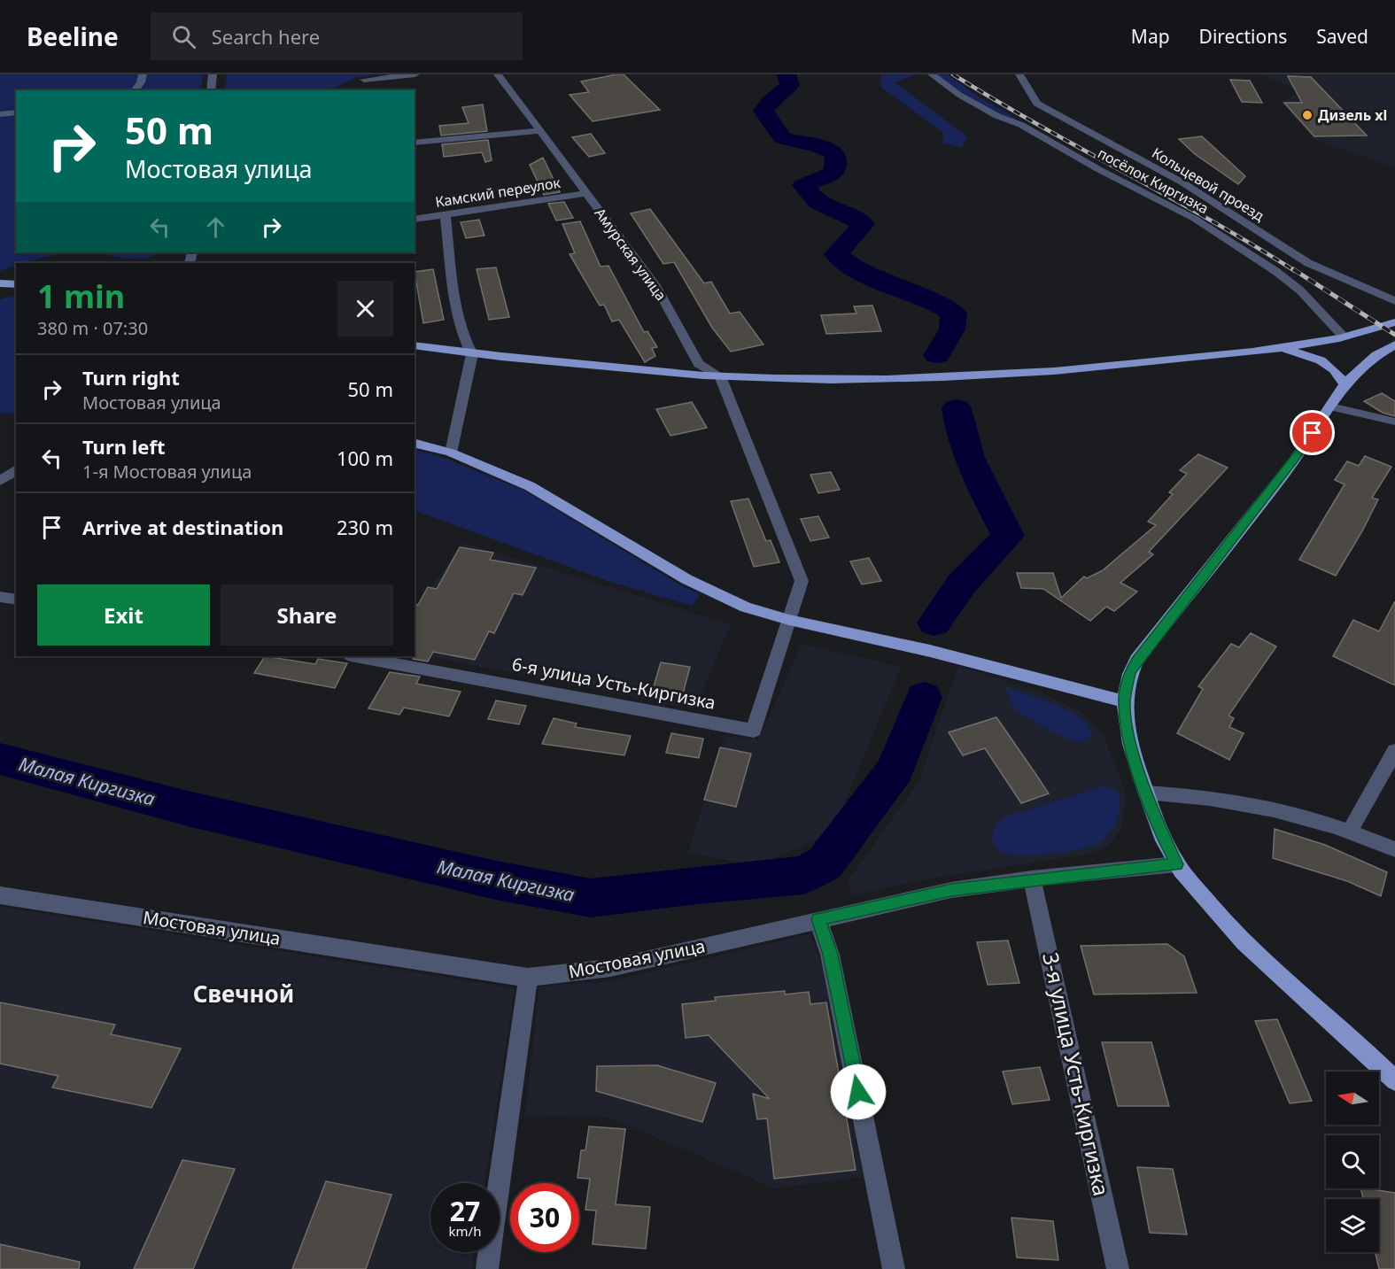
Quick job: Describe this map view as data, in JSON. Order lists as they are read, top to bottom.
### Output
{
  "streets": {
    "street": [
      "посёлок Киргизка",
      "Кольцевой проезд",
      "Камский переулок",
      "Амурская улица",
      "6-я улица Усть-Киргизка",
      "Мостовая улица",
      "3-я улица Усть-Киргизка"
    ]
  },
  "crossings": [
    ["Камский переулок", "Амурская улица"],
    ["Мостовая улица", "3-я улица Усть-Киргизка"]
  ],
  "districts": ["Свечной"],
  "water": ["Малая Киргизка"],
  "places": ["Дизель xl"],
  "north": "left",
  "page": {
    "header": "Beeline",
    "search": "Search here",
    "nav": ["Map", "Directions", "Saved"],
    "turn": ["50 m", "Мостовая улица"],
    "heading": ["1 min", "380 m · 07:30"],
    "list": [
      {
        "name": "Turn right",
        "note": "Мостовая улица",
        "value": "50 m"
      },
      {
        "name": "Turn left",
        "note": "1-я Мостовая улица",
        "value": "100 m"
      },
      {
        "name": "Arrive at destination",
        "value": "230 m"
      }
    ],
    "buttons": ["Exit", "Share"],
    "speed": "27 km/h",
    "limit": "30"
  }
}
